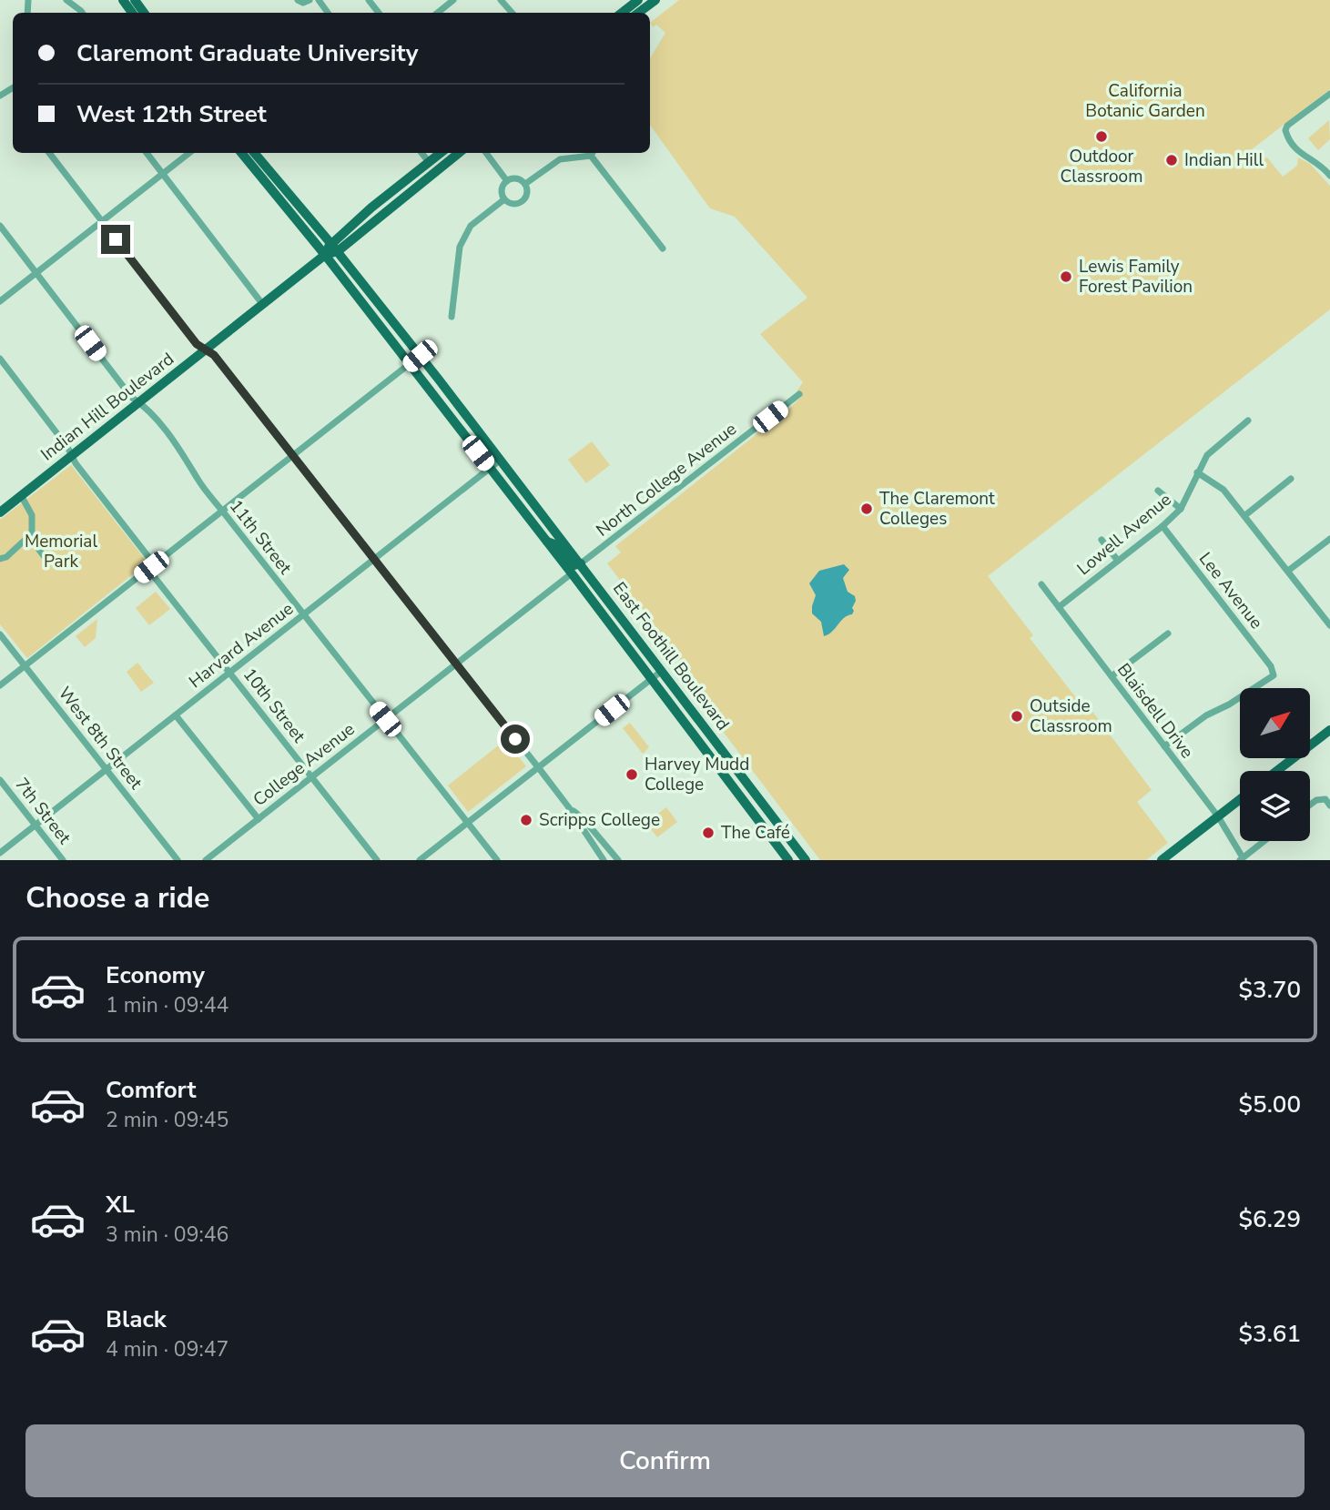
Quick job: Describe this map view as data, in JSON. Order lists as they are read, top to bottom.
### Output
{
  "streets": {
    "main road": ["Indian Hill Boulevard", "East Foothill Boulevard"],
    "street": [
      "North College Avenue",
      "Lowell Avenue",
      "11th Street",
      "Lee Avenue",
      "Harvard Avenue",
      "10th Street",
      "Blaisdell Drive",
      "West 8th Street",
      "College Avenue",
      "7th Street"
    ]
  },
  "crossings": [
    ["Indian Hill Boulevard", "11th Street"],
    ["Indian Hill Boulevard", "East Foothill Boulevard"],
    ["Indian Hill Boulevard", "10th Street"],
    ["North College Avenue", "East Foothill Boulevard"],
    ["Lowell Avenue", "Lee Avenue"],
    ["Lowell Avenue", "Blaisdell Drive"],
    ["11th Street", "Harvard Avenue"],
    ["11th Street", "College Avenue"],
    ["Lee Avenue", "Blaisdell Drive"],
    ["Harvard Avenue", "East Foothill Boulevard"],
    ["Harvard Avenue", "10th Street"],
    ["Harvard Avenue", "West 8th Street"],
    ["Harvard Avenue", "7th Street"],
    ["East Foothill Boulevard", "College Avenue"],
    ["10th Street", "College Avenue"]
  ],
  "parks": ["California Botanic Garden", "Memorial Park"],
  "places": [
    "Outdoor Classroom",
    "Indian Hill",
    "Lewis Family Forest Pavilion",
    "The Claremont Colleges",
    "Outside Classroom",
    "Harvey Mudd College",
    "Scripps College",
    "The Café"
  ],
  "north": "top right",
  "page": {
    "banner": ["Claremont Graduate University", "West 12th Street"],
    "heading": "Choose a ride",
    "list": [
      {
        "name": "Economy",
        "note": "1 min · 09:44",
        "value": "$3.70"
      },
      {
        "name": "Comfort",
        "note": "2 min · 09:45",
        "value": "$5.00"
      },
      {
        "name": "XL",
        "note": "3 min · 09:46",
        "value": "$6.29"
      },
      {
        "name": "Black",
        "note": "4 min · 09:47",
        "value": "$3.61"
      }
    ],
    "buttons": "Confirm"
  }
}
